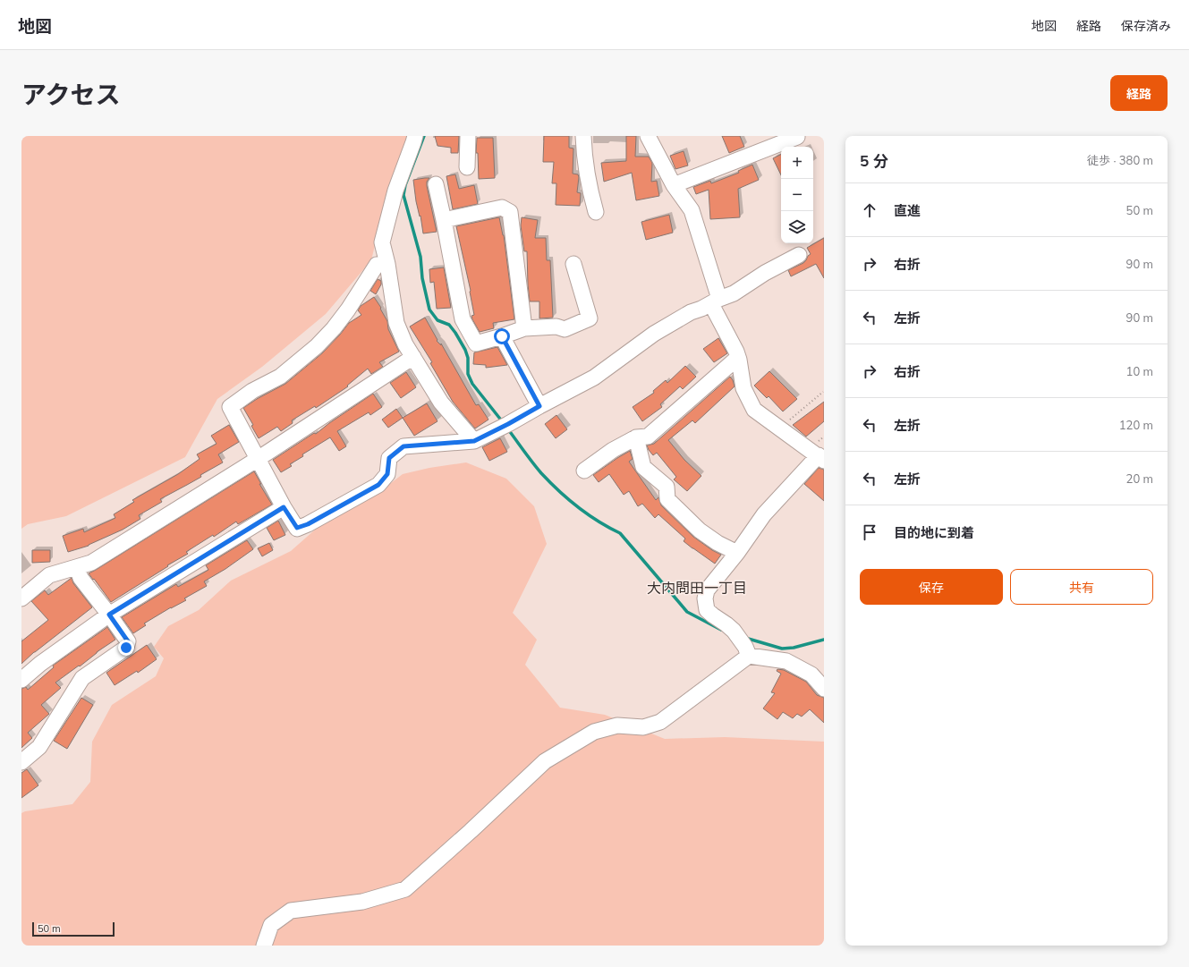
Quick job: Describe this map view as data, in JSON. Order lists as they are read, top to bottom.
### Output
{
  "districts": ["大内問田一丁目"],
  "scale_bar": "50 m",
  "page": {
    "header": "地図",
    "nav": ["地図", "経路", "保存済み"],
    "title": "アクセス",
    "buttons": [
      "経路",
      ["保存", "共有"]
    ],
    "heading": ["5 分", "徒歩 · 380 m"],
    "map_buttons": ["+", "−"],
    "list": [
      ["直進", "50 m"],
      ["右折", "90 m"],
      ["左折", "90 m"],
      ["右折", "10 m"],
      ["左折", "120 m"],
      ["左折", "20 m"],
      "目的地に到着"
    ],
    "scale": "50 m"
  }
}
